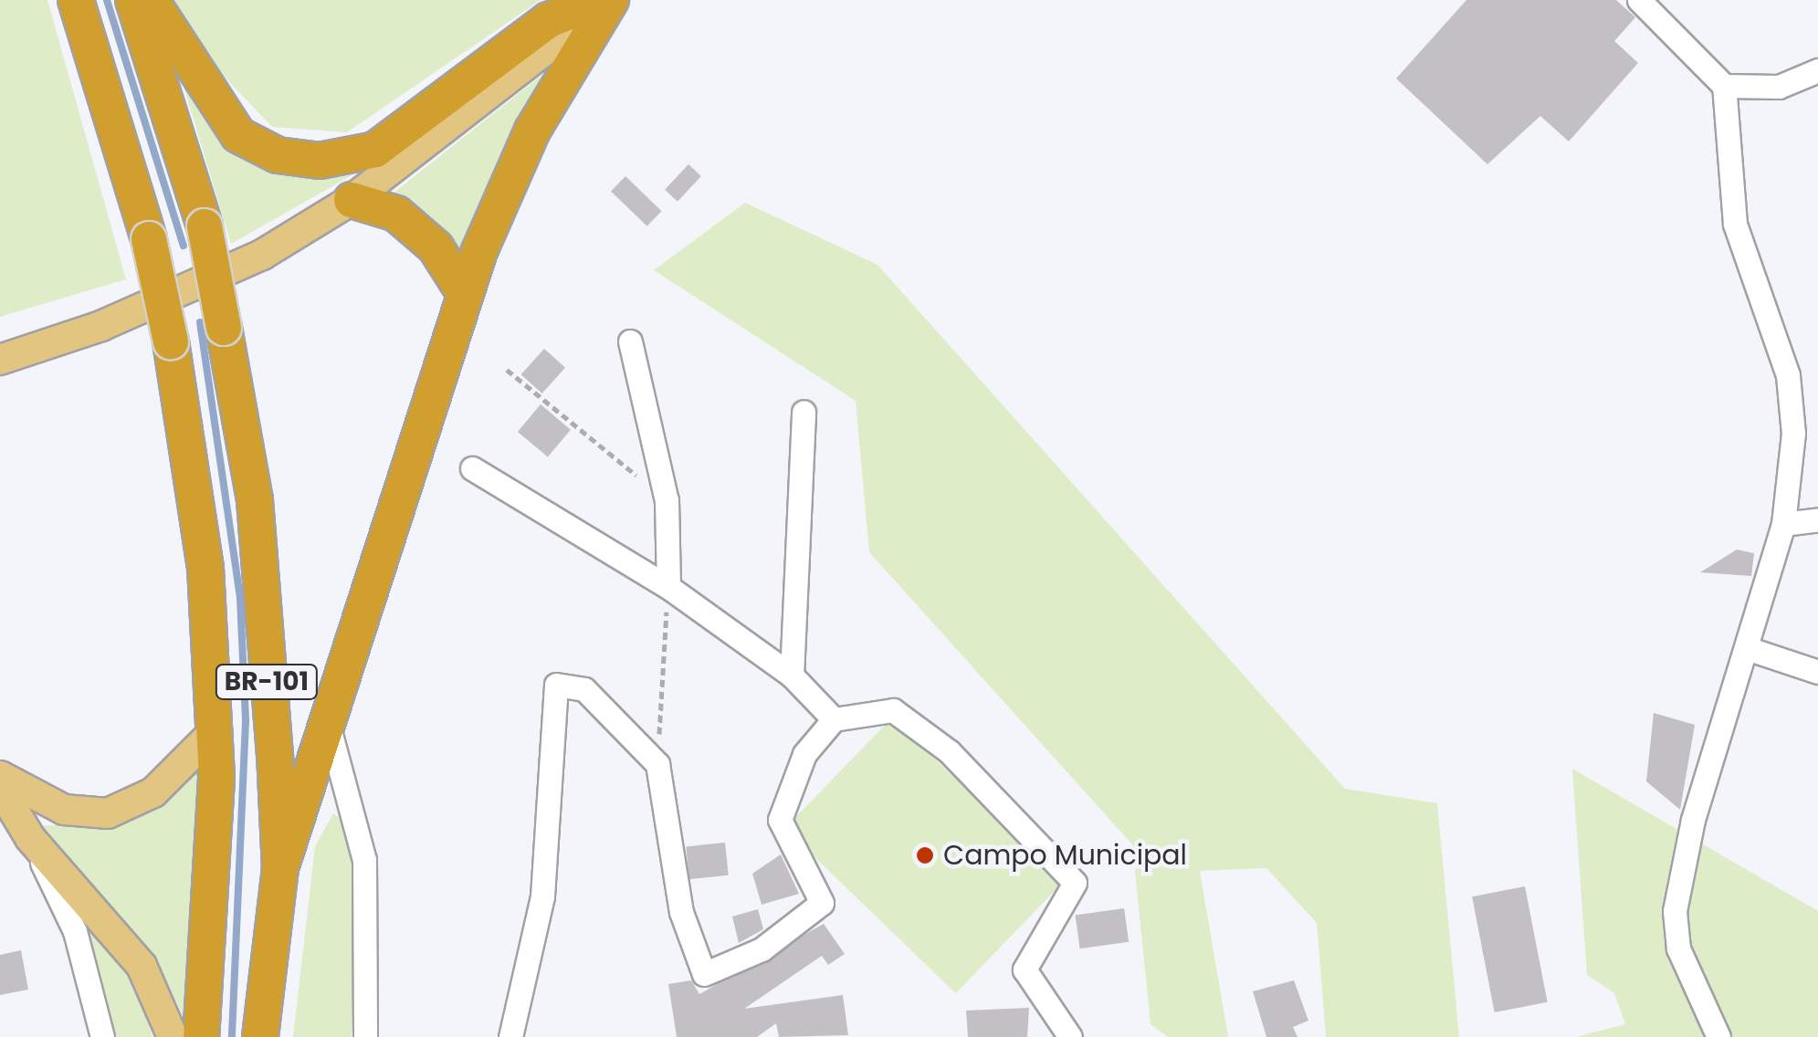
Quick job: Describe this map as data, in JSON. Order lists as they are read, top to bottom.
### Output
{
  "streets": {
    "highway": ["BR-101"]
  },
  "places": ["Campo Municipal"]
}
